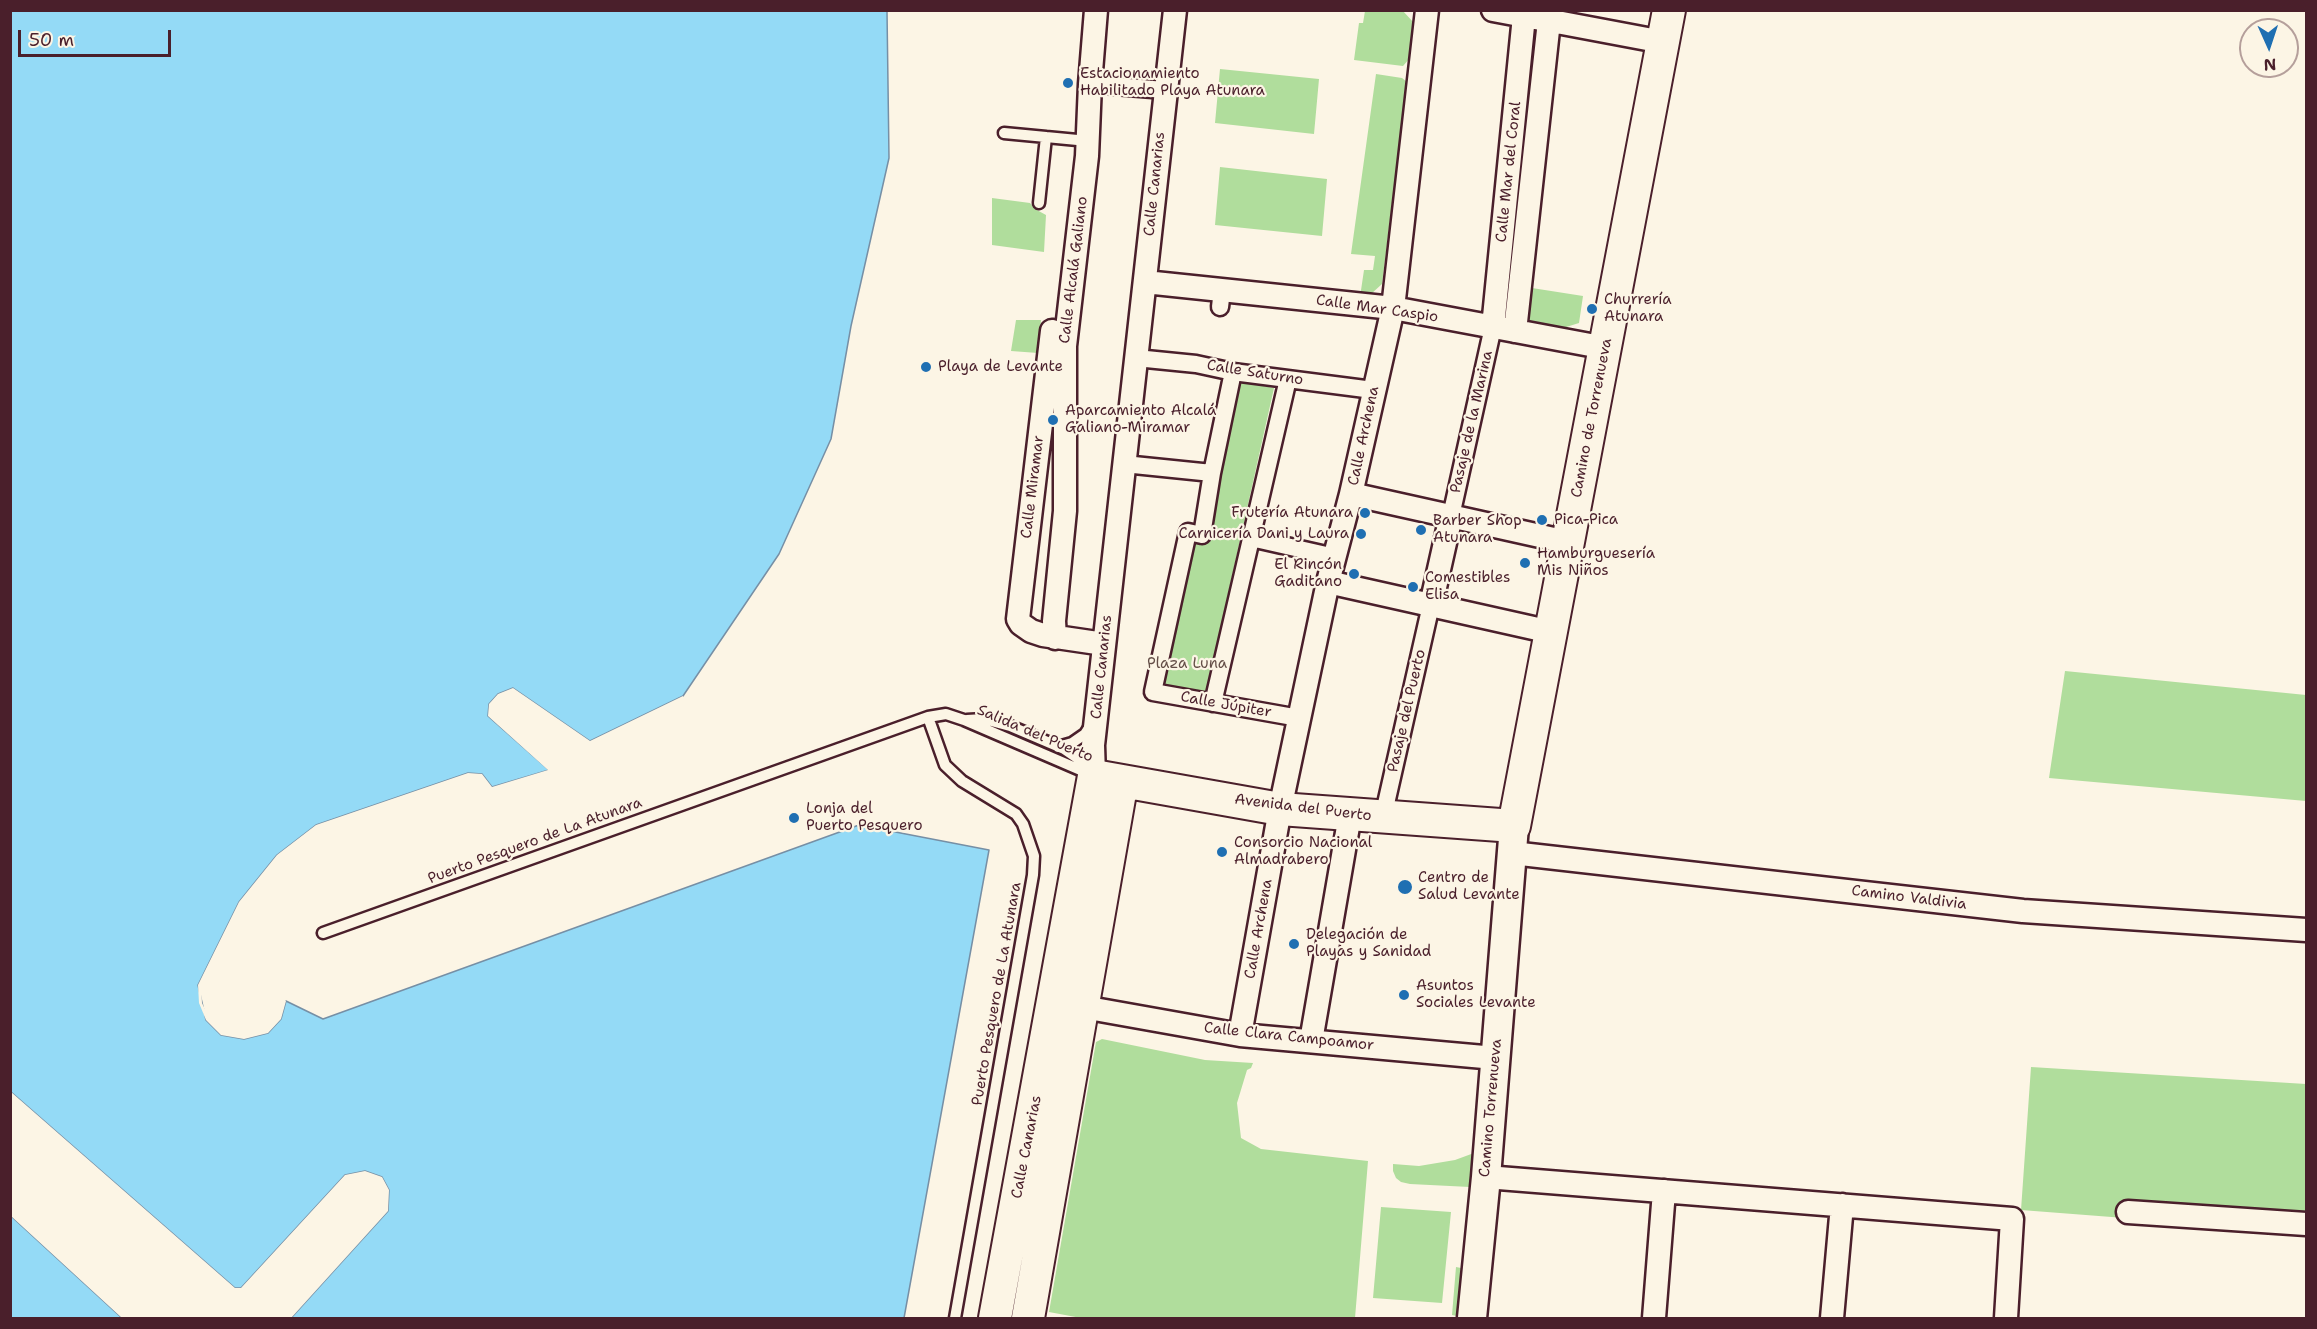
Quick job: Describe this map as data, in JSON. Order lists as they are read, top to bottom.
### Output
{
  "streets": {
    "main road": ["Calle Canarias", "Camino de Torrenueva", "Avenida del Puerto"],
    "street": [
      "Calle Mar del Coral",
      "Calle Alcalá Galiano",
      "Calle Mar Caspio",
      "Calle Saturno",
      "Pasaje de la Marina",
      "Calle Archena",
      "Calle Miramar",
      "Calle Júpiter",
      "Pasaje del Puerto",
      "Camino Valdivia",
      "Calle Clara Campoamor",
      "Camino Torrenueva"
    ],
    "lane": ["Salida del Puerto", "Puerto Pesquero de La Atunara"]
  },
  "crossings": [
    ["Calle Mar del Coral", "Calle Mar Caspio"],
    ["Calle Mar del Coral", "Pasaje de la Marina"],
    ["Calle Canarias", "Calle Mar Caspio"],
    ["Calle Canarias", "Calle Saturno"],
    ["Calle Canarias", "Calle Miramar"],
    ["Calle Canarias", "Salida del Puerto"],
    ["Calle Canarias", "Avenida del Puerto"],
    ["Calle Canarias", "Calle Clara Campoamor"],
    ["Calle Alcalá Galiano", "Calle Miramar"],
    ["Calle Mar Caspio", "Camino de Torrenueva"],
    ["Calle Mar Caspio", "Pasaje de la Marina"],
    ["Calle Mar Caspio", "Calle Archena"],
    ["Calle Saturno", "Calle Archena"],
    ["Camino de Torrenueva", "Avenida del Puerto"],
    ["Camino de Torrenueva", "Camino Valdivia"],
    ["Camino de Torrenueva", "Camino Torrenueva"],
    ["Calle Archena", "Calle Júpiter"],
    ["Calle Archena", "Avenida del Puerto"],
    ["Calle Archena", "Calle Clara Campoamor"],
    ["Pasaje del Puerto", "Avenida del Puerto"],
    ["Salida del Puerto", "Avenida del Puerto"],
    ["Salida del Puerto", "Puerto Pesquero de La Atunara"],
    ["Avenida del Puerto", "Camino Valdivia"],
    ["Avenida del Puerto", "Camino Torrenueva"],
    ["Camino Valdivia", "Camino Torrenueva"],
    ["Calle Clara Campoamor", "Camino Torrenueva"]
  ],
  "parks": ["Plaza Luna"],
  "places": [
    "Estacionamiento Habilitado Playa Atunara",
    "Churrería Atunara",
    "Playa de Levante",
    "Aparcamiento Alcalá Galiano-Miramar",
    "Frutería Atunara",
    "Pica-Pica",
    "Barber Shop Atunara",
    "Carnicería Dani y Laura",
    "Hamburguesería Mis Niños",
    "El Rincón Gaditano",
    "Comestibles Elisa",
    "Lonja del Puerto Pesquero",
    "Consorcio Nacional Almadrabero",
    "Centro de Salud Levante",
    "Delegación de Playas y Sanidad",
    "Asuntos Sociales Levante"
  ],
  "scale_bar": "50 m",
  "north": "bottom"
}
